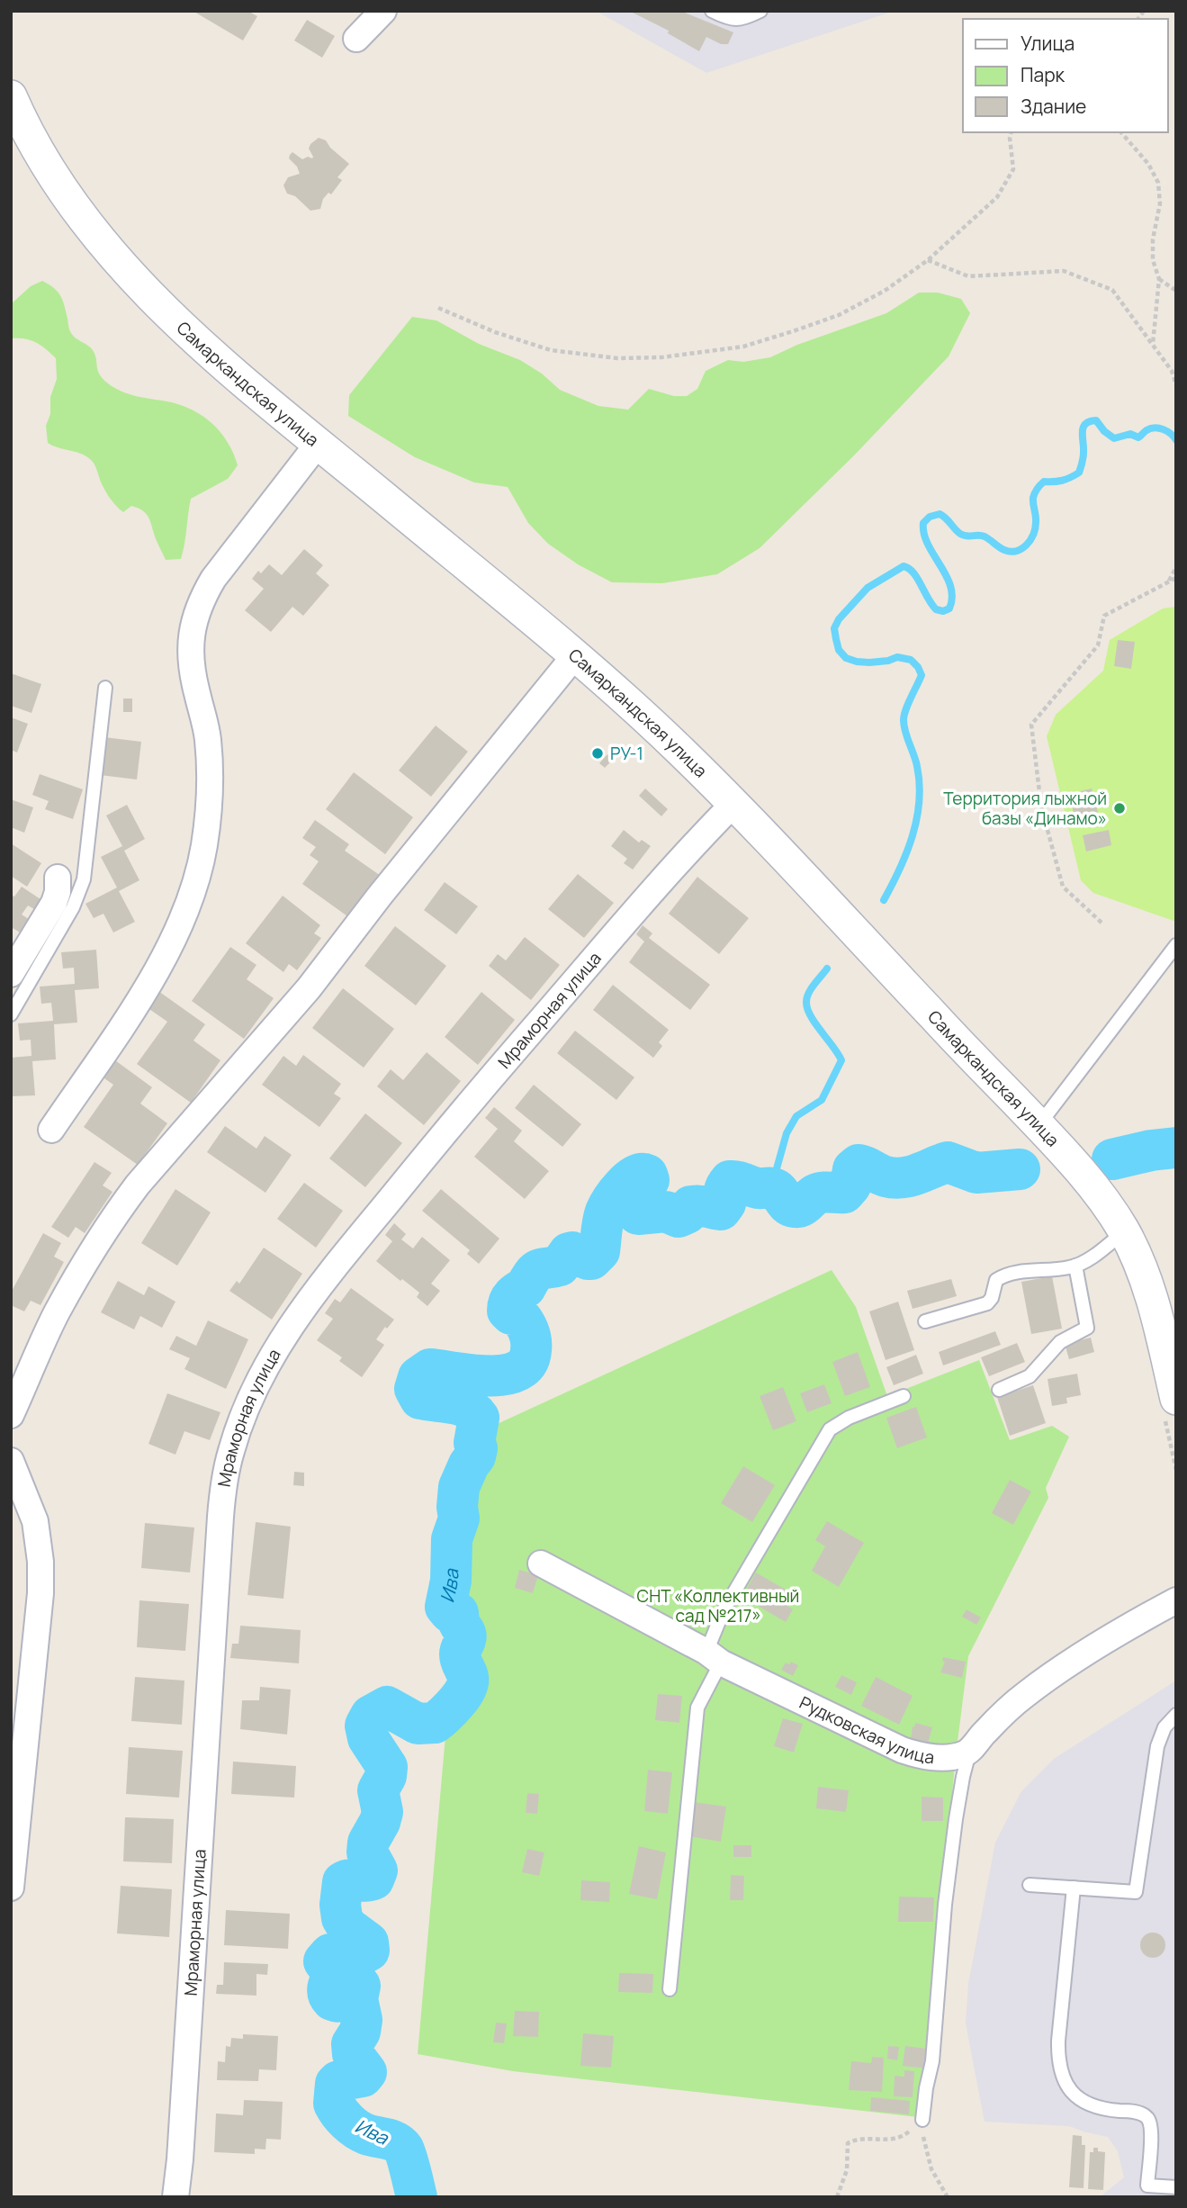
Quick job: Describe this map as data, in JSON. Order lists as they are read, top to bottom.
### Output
{
  "streets": {
    "street": ["Самаркандская улица", "Мраморная улица", "Рудковская улица"]
  },
  "crossings": [
    ["Самаркандская улица", "Мраморная улица"]
  ],
  "water": ["Ива"],
  "parks": ["СНТ «Коллективный сад №217»"],
  "places": ["РУ-1", "Территория лыжной базы «Динамо»"],
  "legend": ["Улица", "Парк", "Здание"]
}
